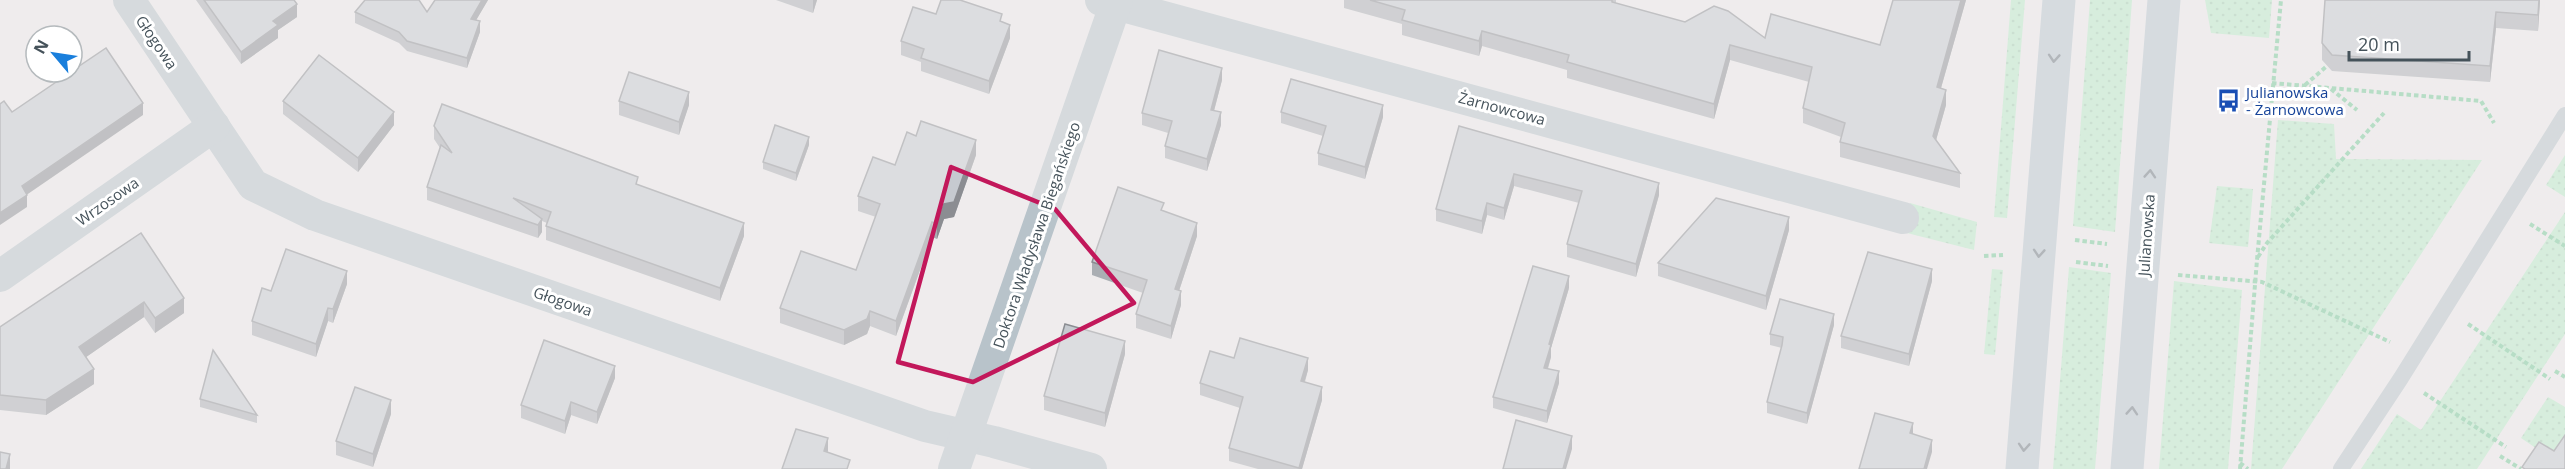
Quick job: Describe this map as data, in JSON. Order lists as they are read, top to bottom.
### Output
{
  "streets": {
    "main road": ["Julianowska"],
    "street": [
      "Głogowa",
      "Żarnowcowa",
      "Wrzosowa",
      "Doktora Władysława Biegańskiego"
    ]
  },
  "crossings": [
    ["Głogowa", "Wrzosowa"],
    ["Głogowa", "Doktora Władysława Biegańskiego"],
    ["Żarnowcowa", "Doktora Władysława Biegańskiego"]
  ],
  "places": {
    "bus stop": ["Julianowska - Żarnowcowa"]
  },
  "scale_bar": "20 m",
  "north": "top left"
}
